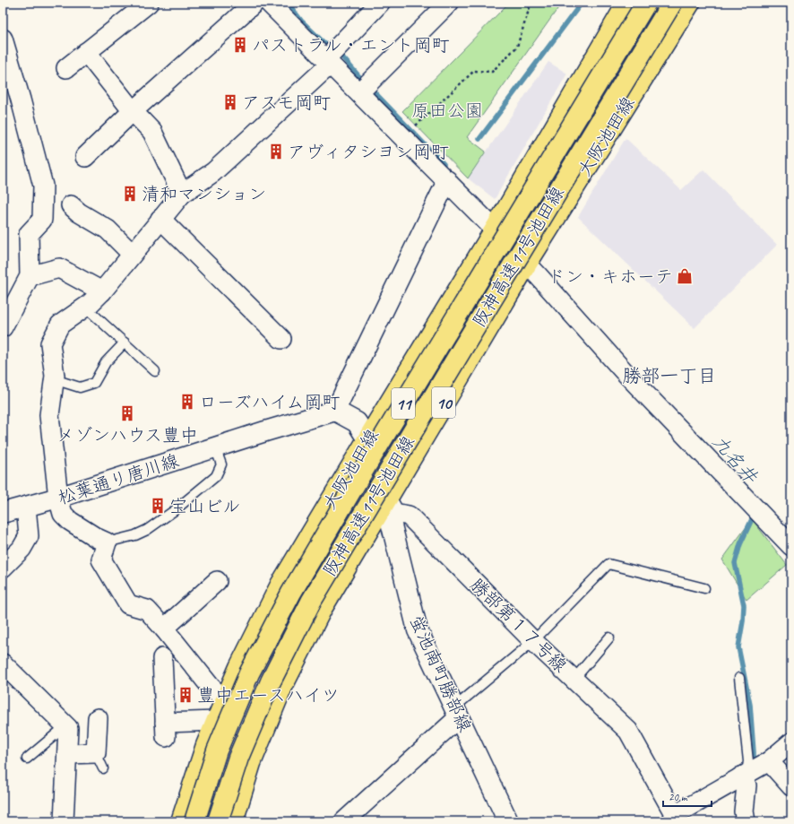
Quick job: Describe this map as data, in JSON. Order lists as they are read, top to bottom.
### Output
{
  "streets": {
    "main road": [
      "大阪池田線",
      "阪神高速11号池田線",
      "10",
      "11"
    ],
    "street": ["松葉通り唐川線", "勝部第１７号線", "蛍池南町勝部線"]
  },
  "crossings": [
    ["大阪池田線", "勝部第１７号線"],
    ["大阪池田線", "蛍池南町勝部線"],
    ["勝部第１７号線", "蛍池南町勝部線"]
  ],
  "districts": ["勝部一丁目"],
  "water": ["九名井"],
  "parks": ["原田公園"],
  "places": {
    "building": [
      "パストラル・エント岡町",
      "アスモ岡町",
      "アヴィタシヨン岡町",
      "清和マンション",
      "ローズハイム岡町",
      "メゾンハウス豊中",
      "宝山ビル",
      "豊中エースハイツ"
    ],
    "shop": ["ドン・キホーテ"]
  },
  "scale_bar": "20 m"
}
